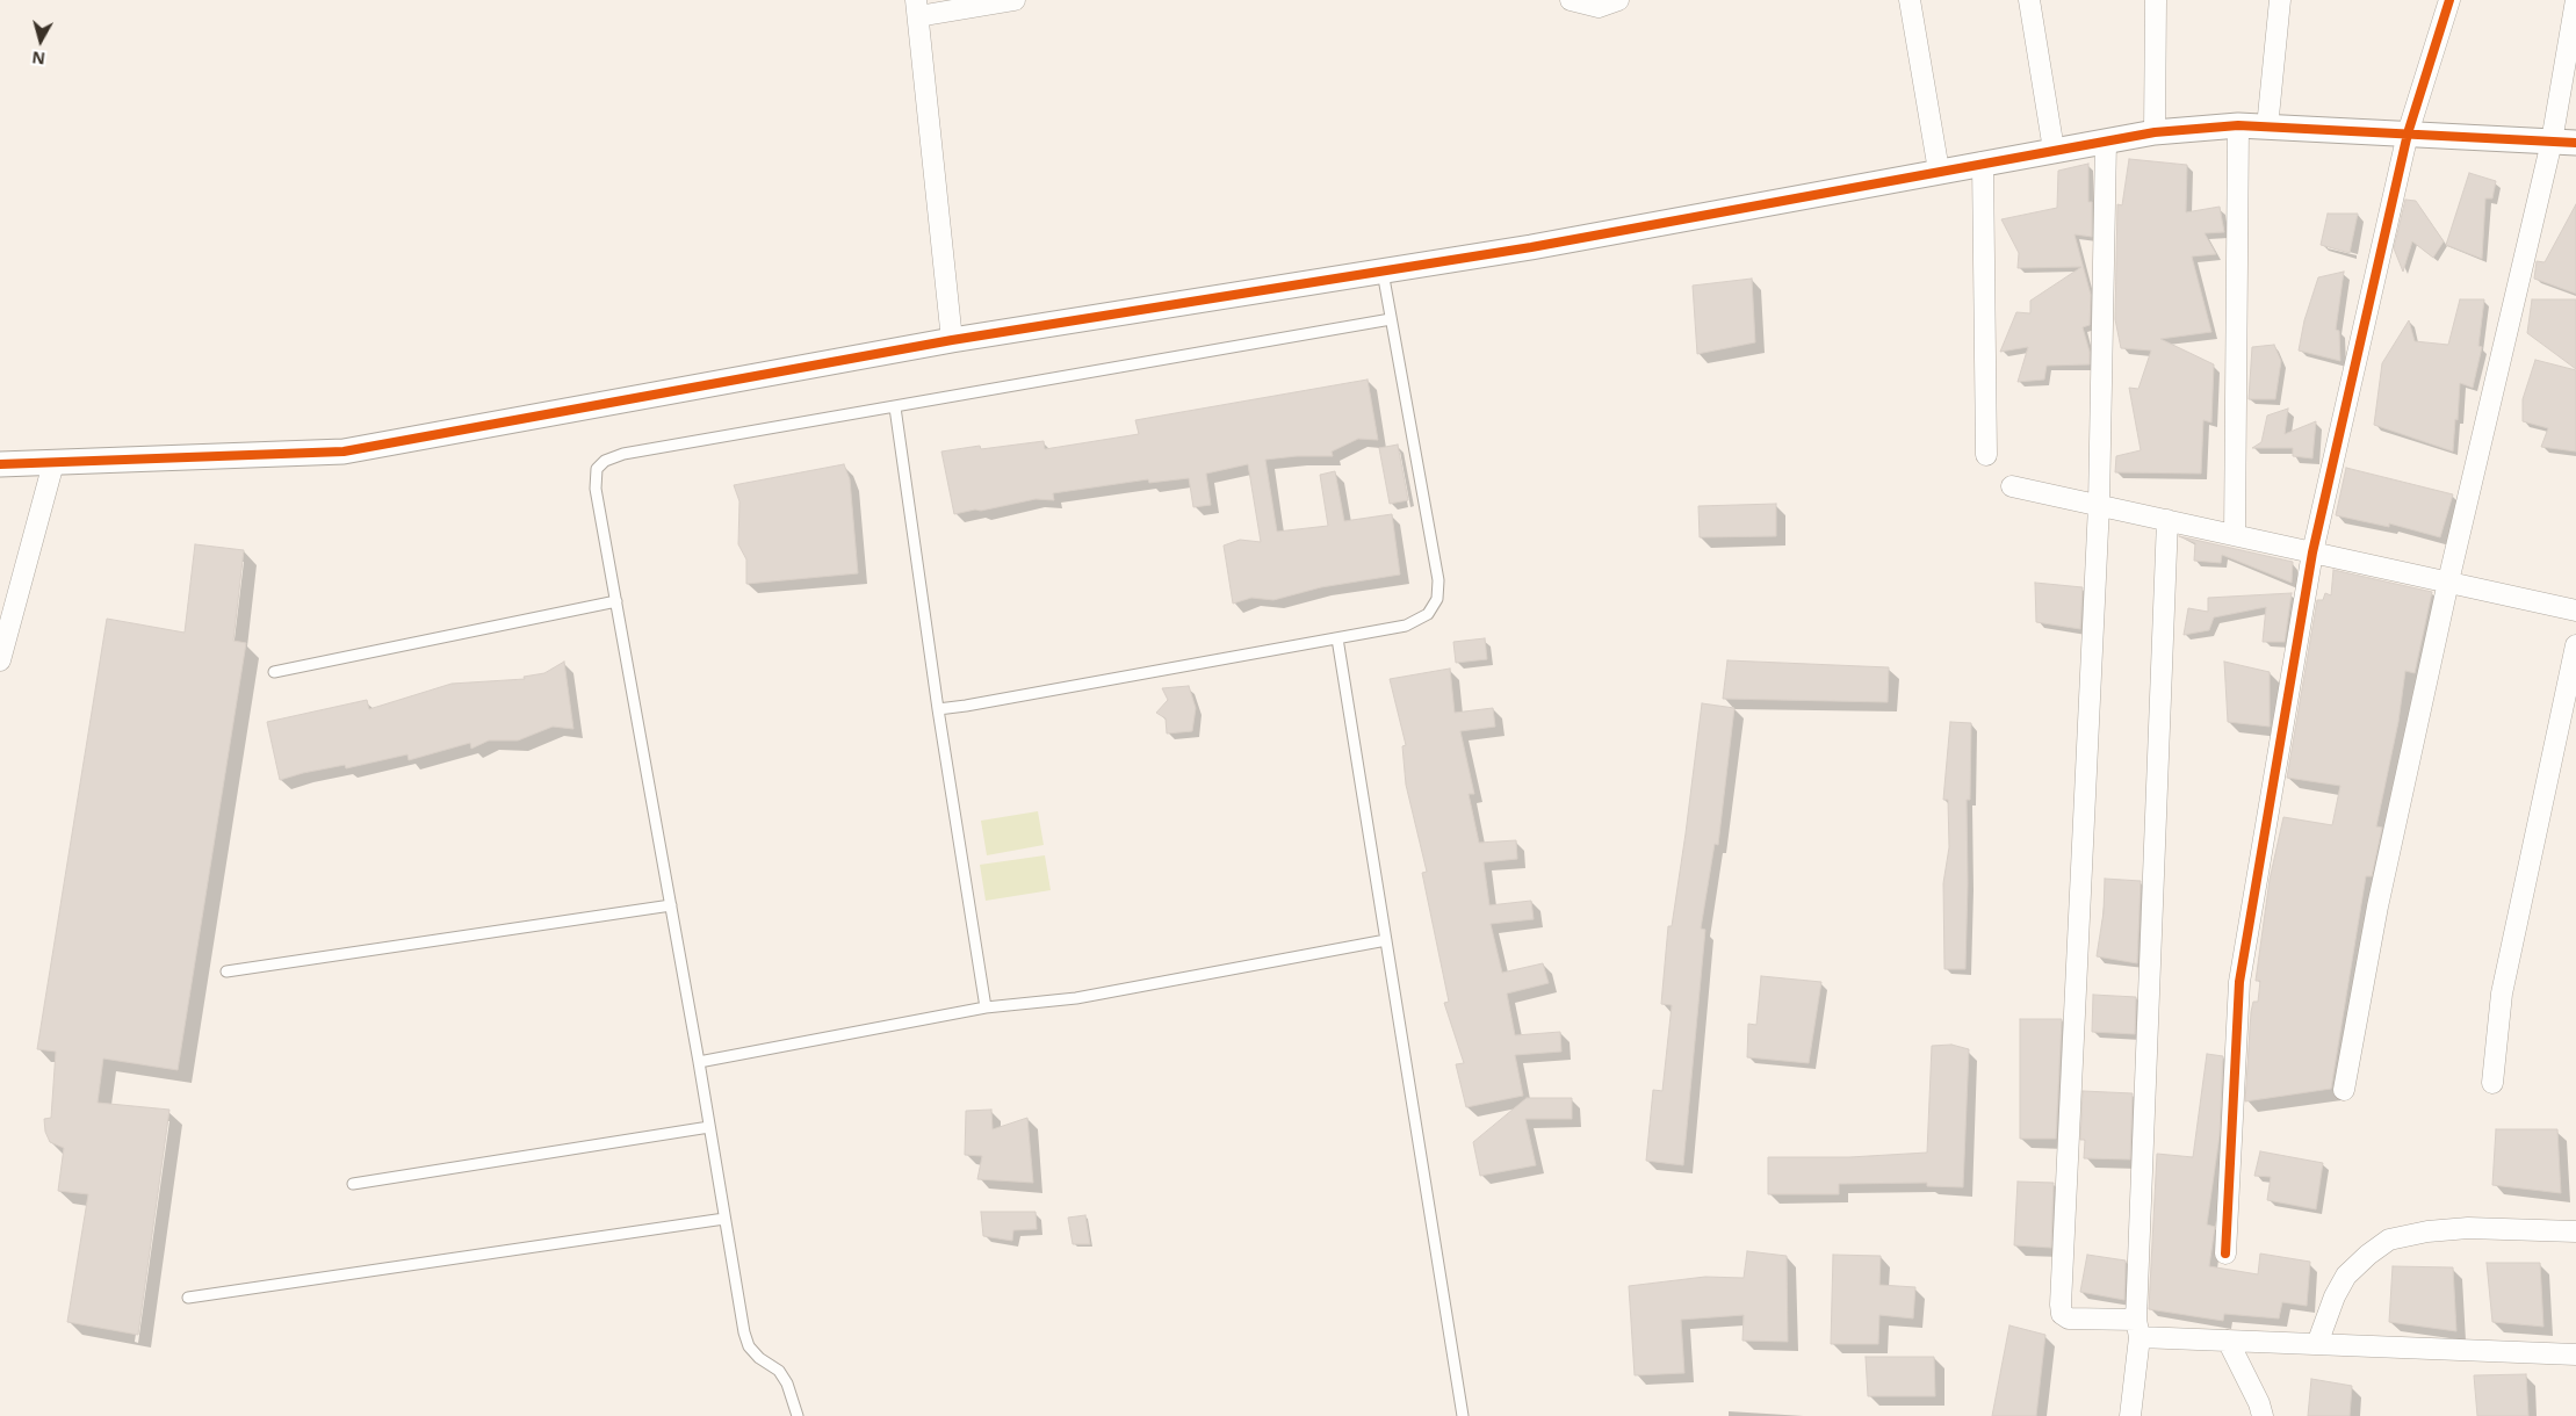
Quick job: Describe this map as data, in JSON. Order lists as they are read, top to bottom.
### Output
{
  "north": "bottom"
}
